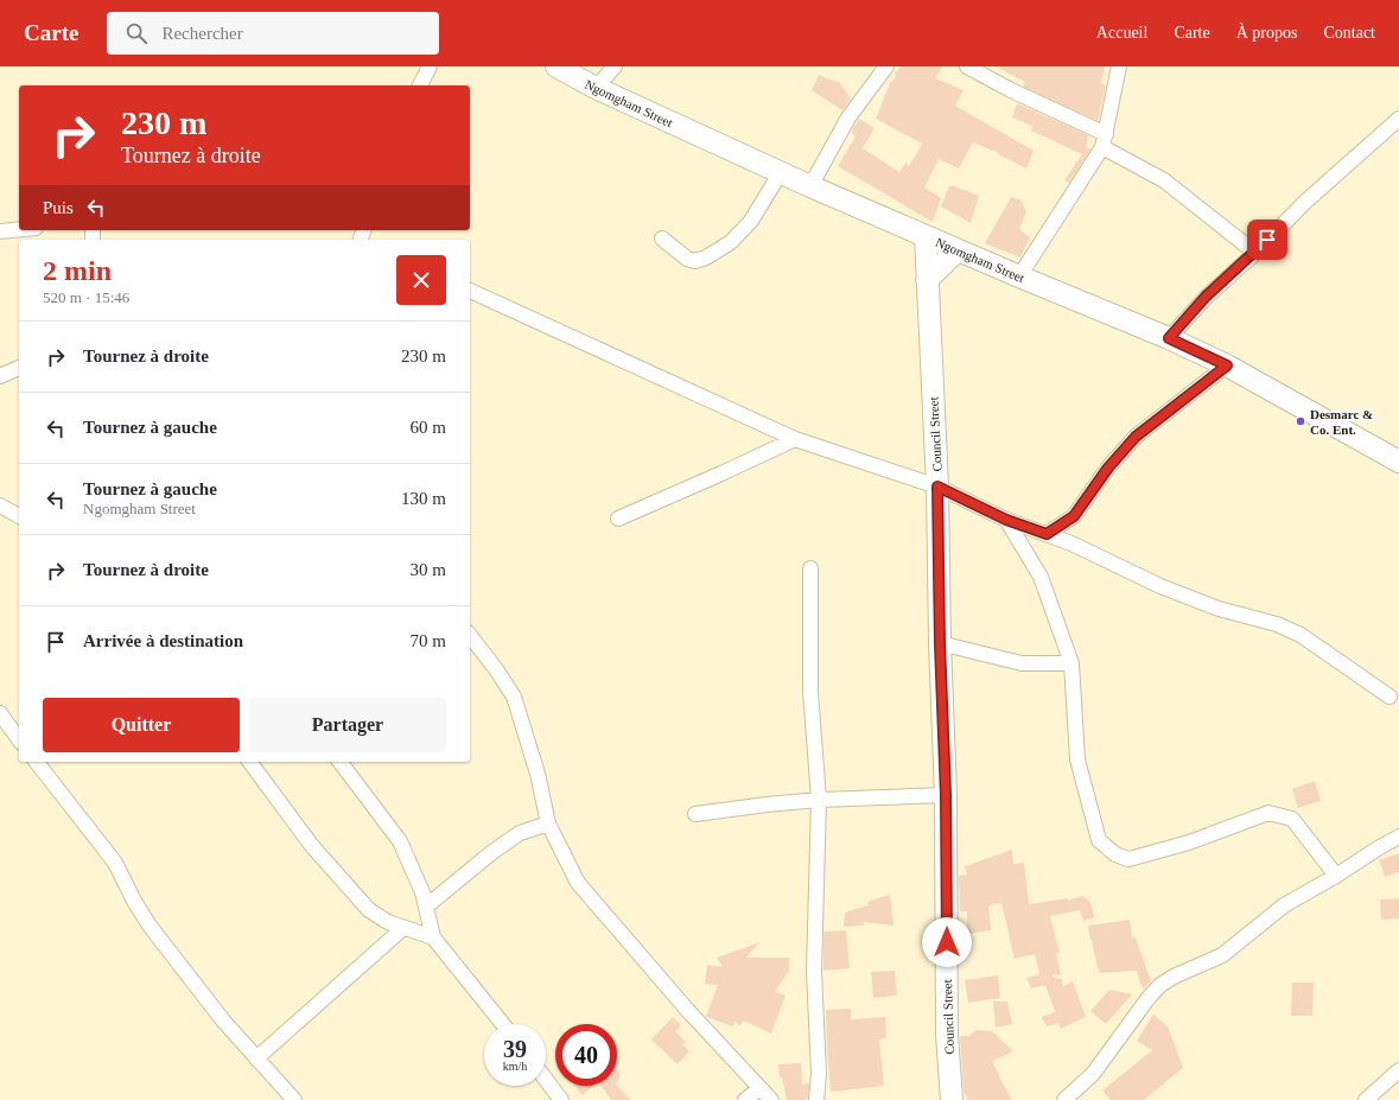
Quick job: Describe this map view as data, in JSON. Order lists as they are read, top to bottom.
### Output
{
  "streets": {
    "main road": ["Ngomgham Street", "Council Street"]
  },
  "crossings": [
    ["Ngomgham Street", "Council Street"]
  ],
  "places": ["Desmarc & Co. Ent."],
  "page": {
    "header": "Carte",
    "search": "Rechercher",
    "nav": [
      "Accueil",
      "Carte",
      "À propos",
      "Contact"
    ],
    "turn": ["230 m", "Tournez à droite"],
    "then": "Puis",
    "heading": ["2 min", "520 m · 15:46"],
    "list": [
      {
        "name": "Tournez à droite",
        "value": "230 m"
      },
      {
        "name": "Tournez à gauche",
        "value": "60 m"
      },
      {
        "name": "Tournez à gauche",
        "note": "Ngomgham Street",
        "value": "130 m"
      },
      {
        "name": "Tournez à droite",
        "value": "30 m"
      },
      {
        "name": "Arrivée à destination",
        "value": "70 m"
      }
    ],
    "buttons": ["Quitter", "Partager"],
    "speed": "39 km/h",
    "limit": "40"
  }
}
